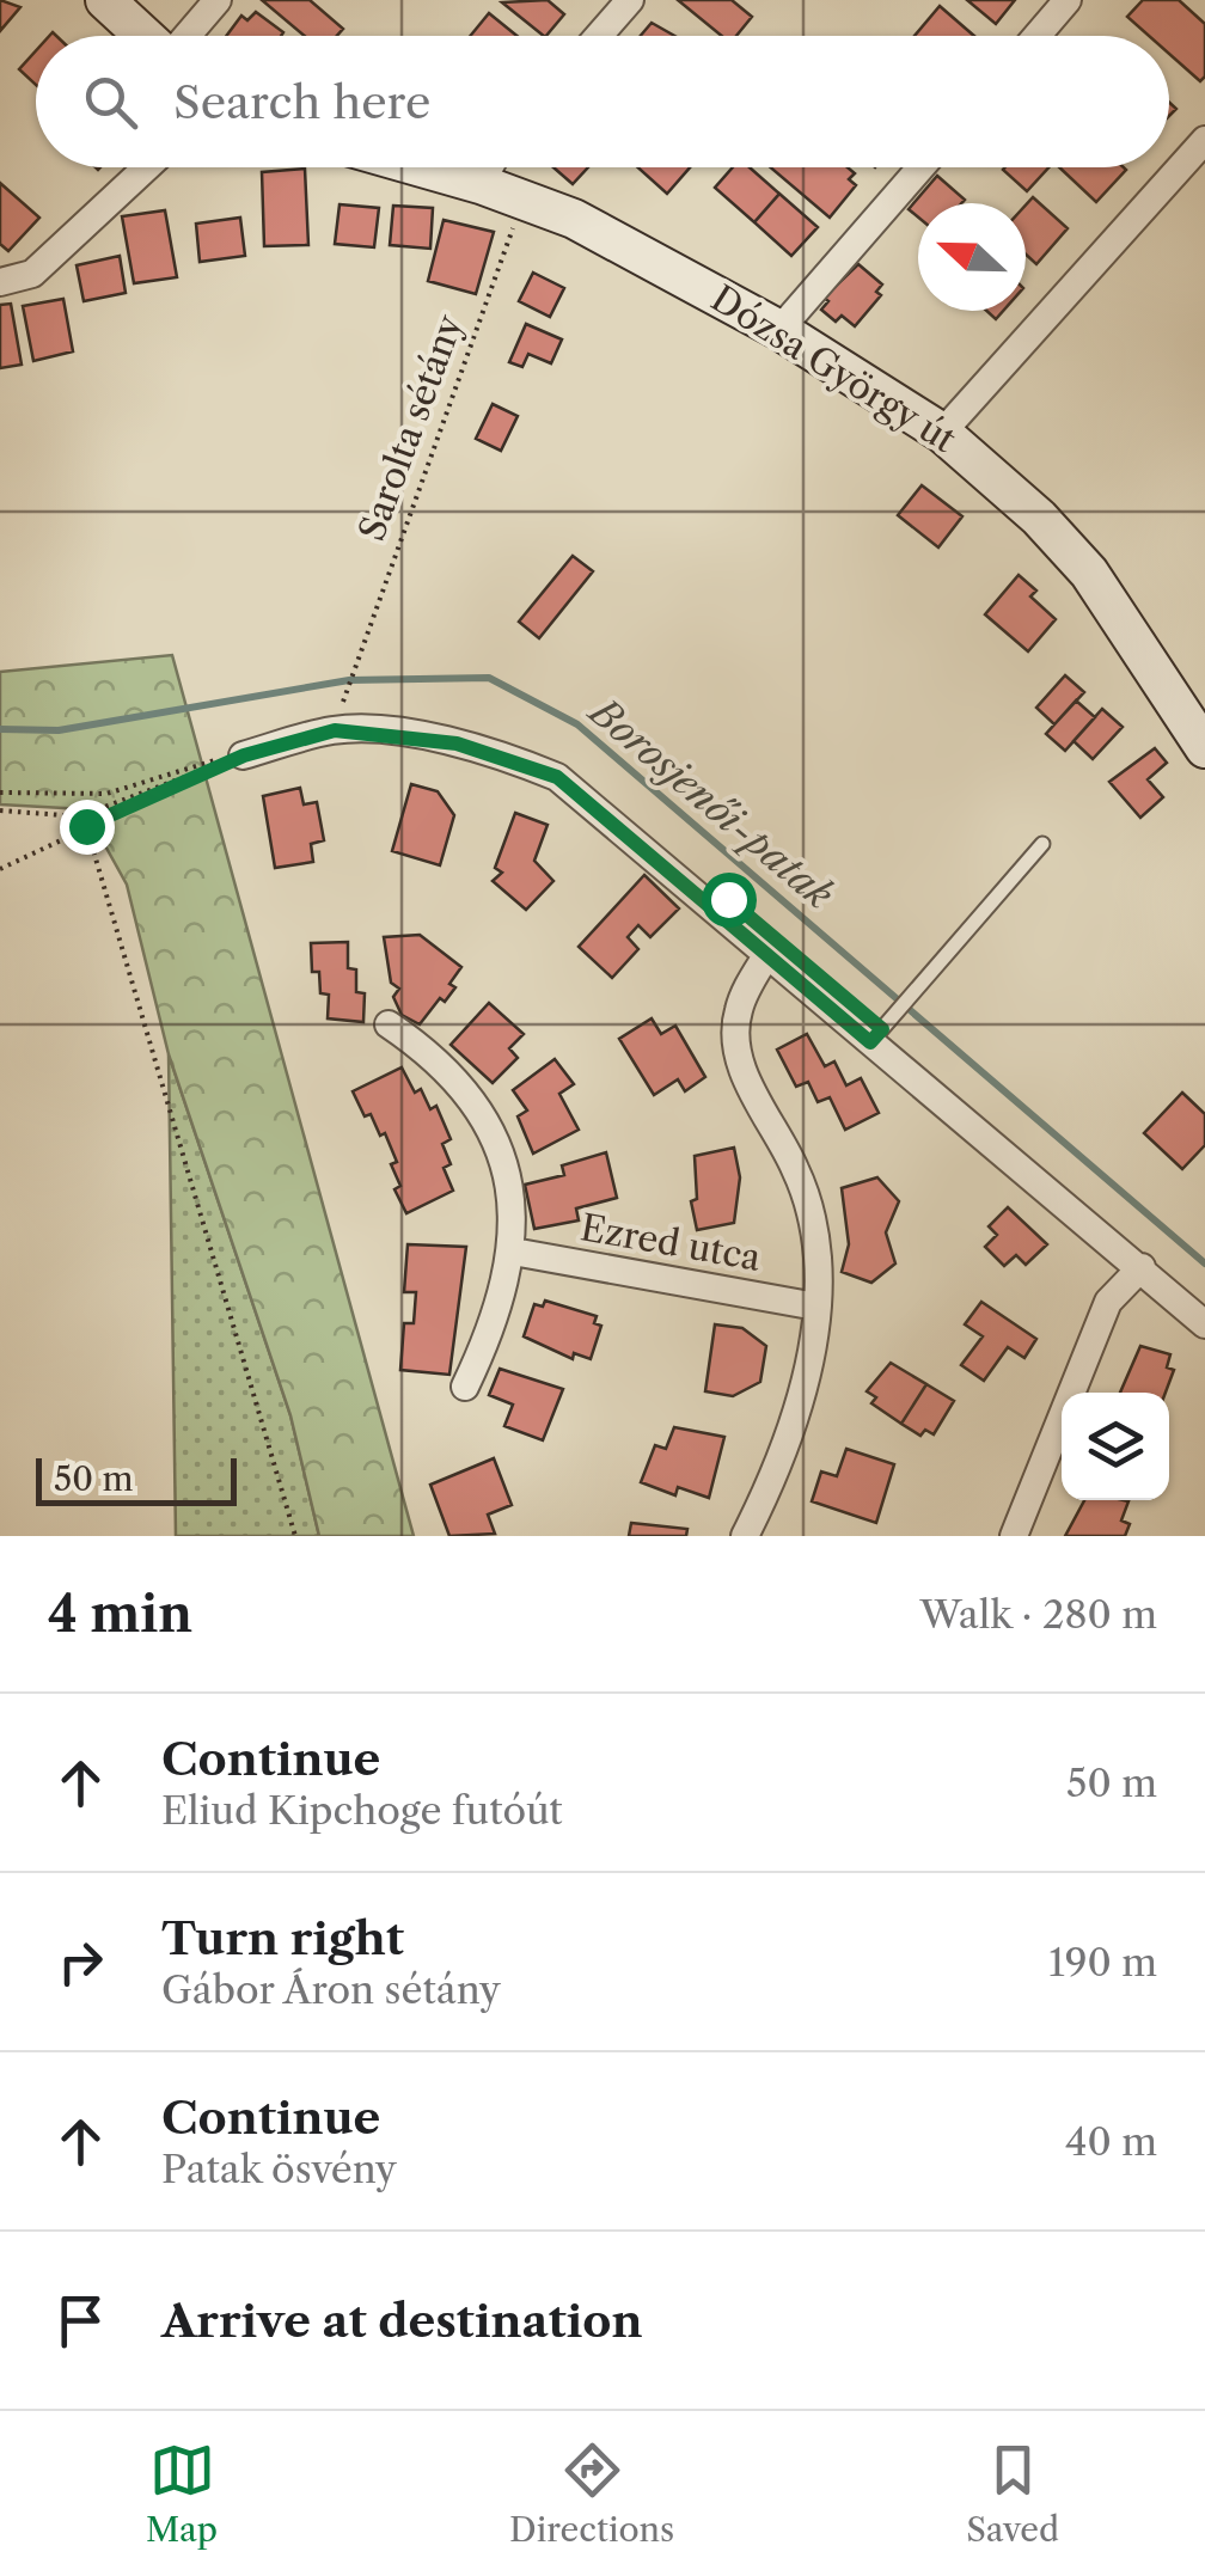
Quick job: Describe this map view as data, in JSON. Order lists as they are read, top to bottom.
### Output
{
  "streets": {
    "main road": ["Dózsa György út"],
    "street": ["Ezred utca"],
    "path": ["Sarolta sétány"]
  },
  "water": ["Borosjenői-patak"],
  "scale_bar": "50 m",
  "north": "left",
  "page": {
    "search": "Search here",
    "scale": "50 m",
    "heading": ["4 min", "Walk · 280 m"],
    "list": [
      ["Continue", "Eliud Kipchoge futóút", "50 m"],
      ["Turn right", "Gábor Áron sétány", "190 m"],
      ["Continue", "Patak ösvény", "40 m"],
      "Arrive at destination"
    ],
    "nav": ["Map", "Directions", "Saved"]
  }
}
